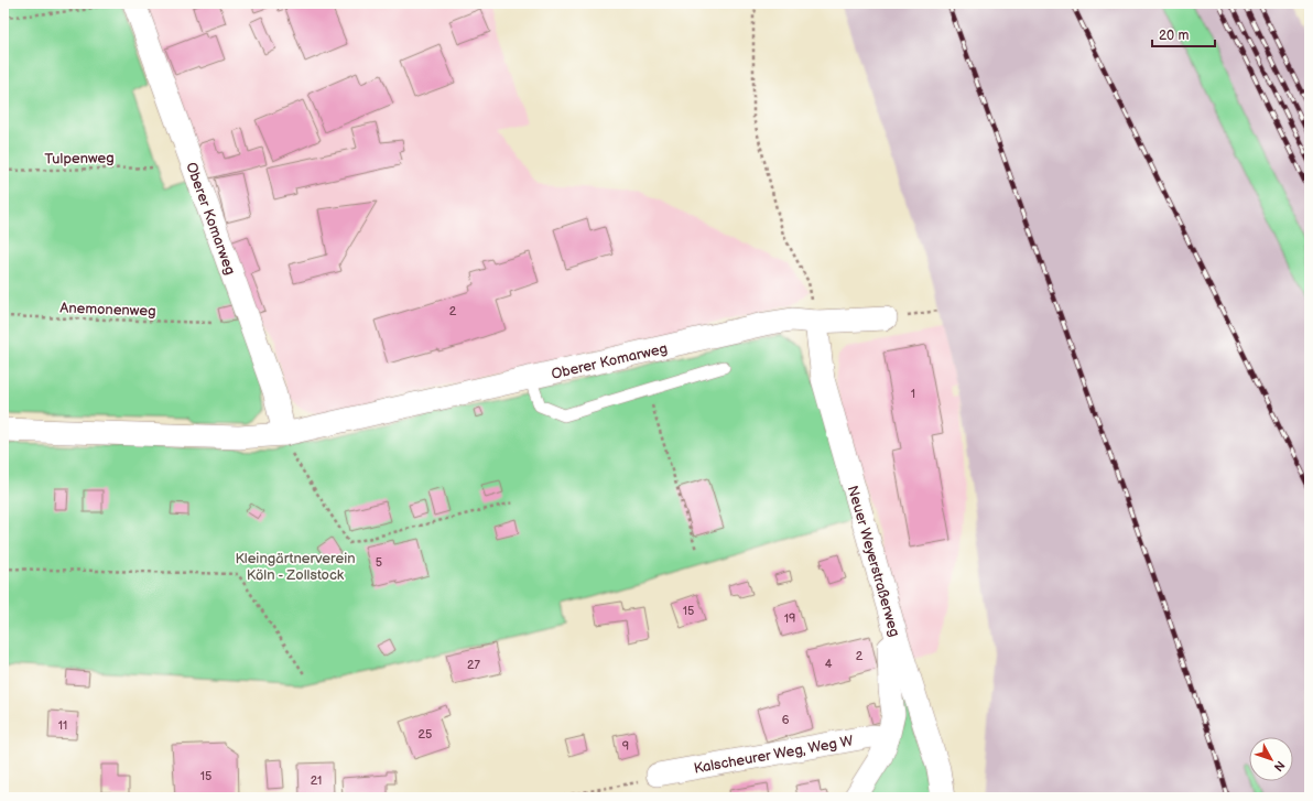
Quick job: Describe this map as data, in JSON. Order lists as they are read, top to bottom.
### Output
{
  "streets": {
    "street": ["Oberer Komarweg", "Neuer Weyerstraßerweg", "Kalscheurer Weg, Weg W"],
    "path": ["Tulpenweg", "Anemonenweg"]
  },
  "crossings": [
    ["Oberer Komarweg", "Neuer Weyerstraßerweg"]
  ],
  "parks": ["Kleingärtnerverein Köln - Zollstock"],
  "house_numbers": [
    "2",
    "1",
    "5",
    "15",
    "19",
    "2",
    "4",
    "27",
    "6",
    "11",
    "25",
    "9",
    "15",
    "21"
  ],
  "scale_bar": "20 m",
  "north": "bottom right"
}
